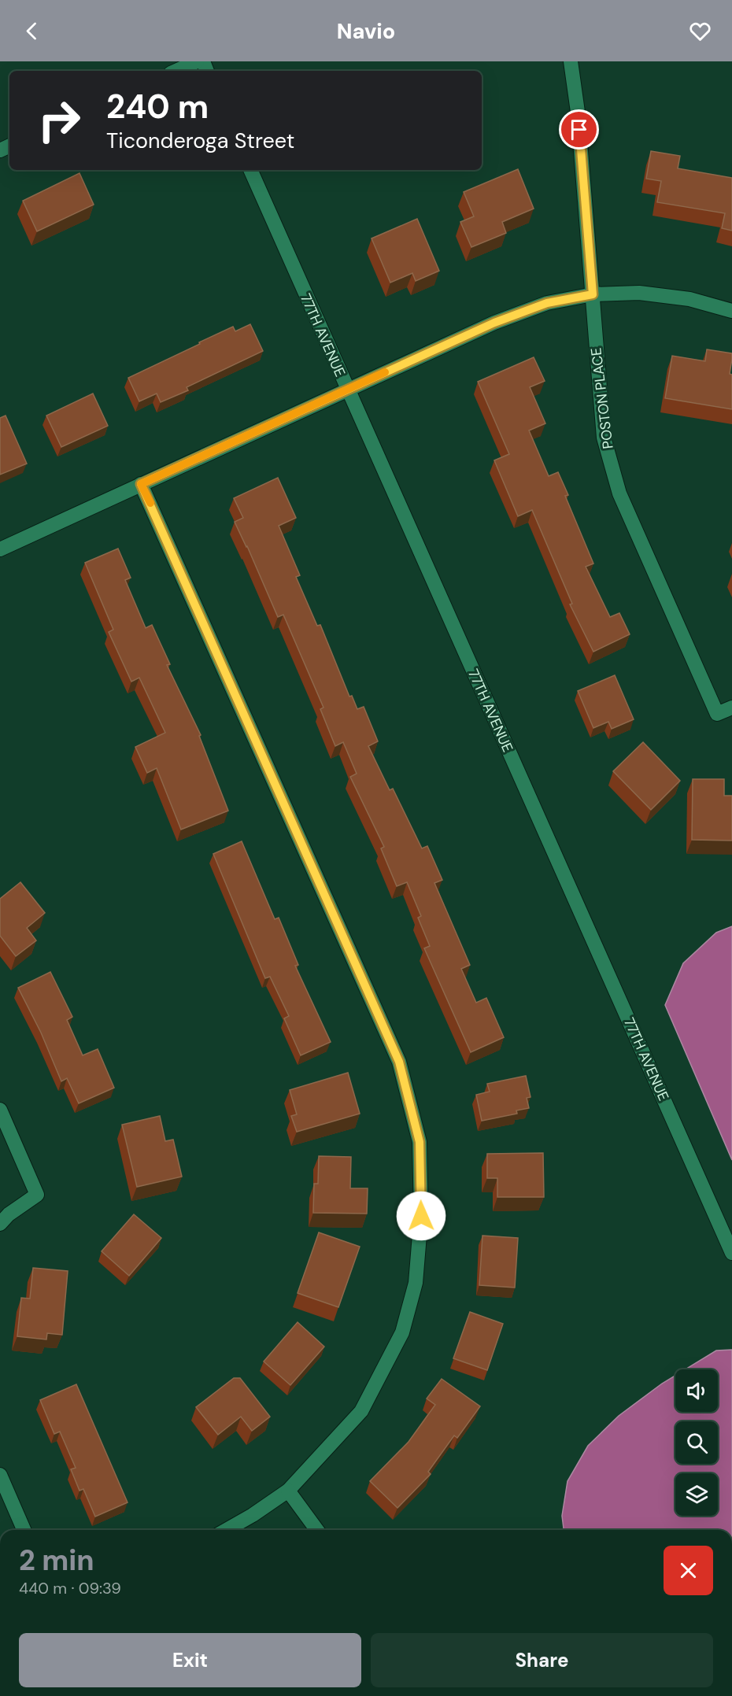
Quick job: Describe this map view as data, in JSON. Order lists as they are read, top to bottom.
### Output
{
  "streets": {
    "street": ["77TH AVENUE", "POSTON PLACE"]
  },
  "page": {
    "header": "Navio",
    "turn": ["240 m", "Ticonderoga Street"],
    "heading": ["2 min", "440 m · 09:39"],
    "buttons": ["Exit", "Share"]
  }
}
